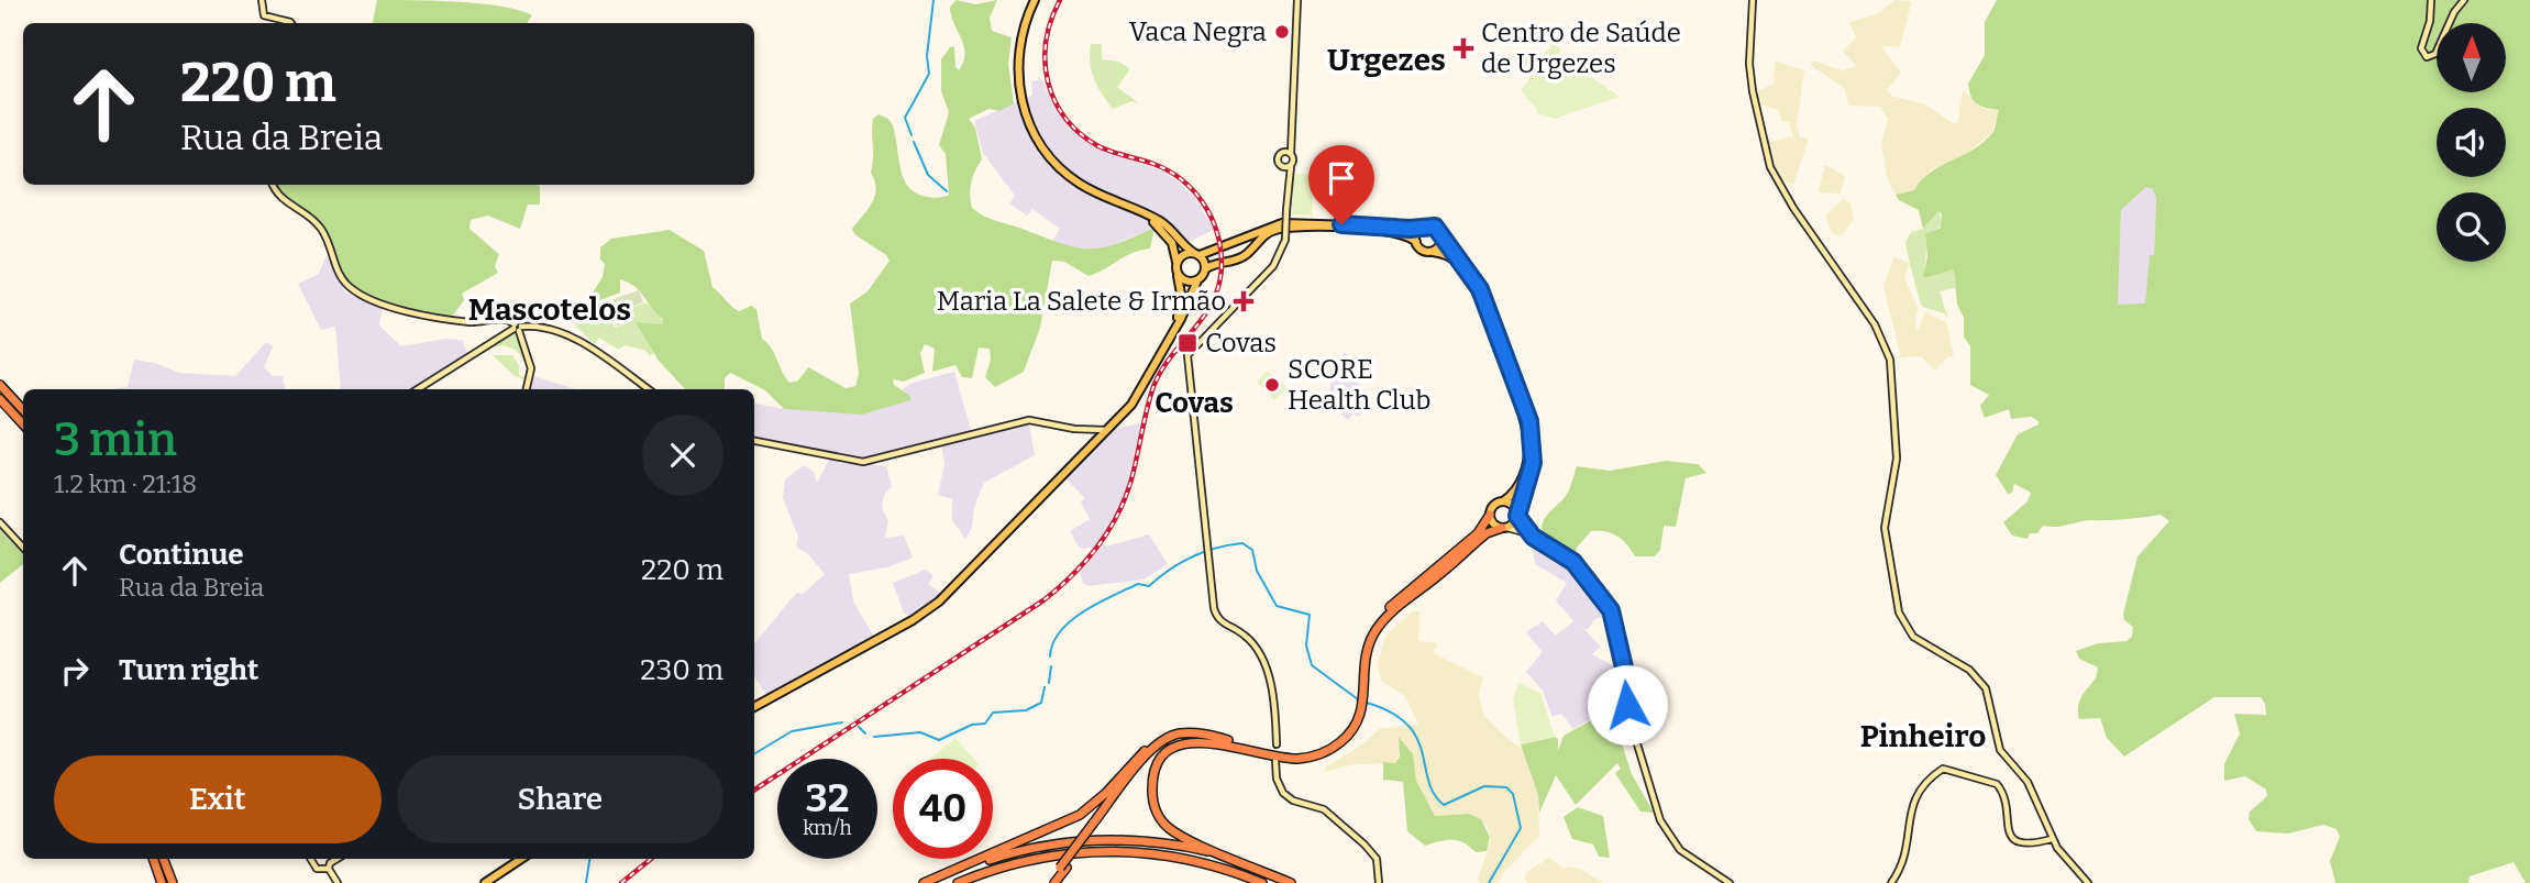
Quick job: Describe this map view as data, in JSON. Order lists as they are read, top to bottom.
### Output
{
  "districts": [
    "Urgezes",
    "Mascotelos",
    "Covas",
    "Pinheiro"
  ],
  "places": {
    "other": ["Vaca Negra", "SCORE Health Club"],
    "health": ["Centro de Saúde de Urgezes", "Maria La Salete & Irmão"],
    "transit": ["Covas"]
  },
  "north": "top",
  "page": {
    "turn": ["220 m", "Rua da Breia"],
    "heading": ["3 min", "1.2 km · 21:18"],
    "list": [
      {
        "name": "Continue",
        "note": "Rua da Breia",
        "value": "220 m"
      },
      {
        "name": "Turn right",
        "value": "230 m"
      }
    ],
    "buttons": ["Exit", "Share"],
    "speed": "32 km/h",
    "limit": "40"
  }
}
